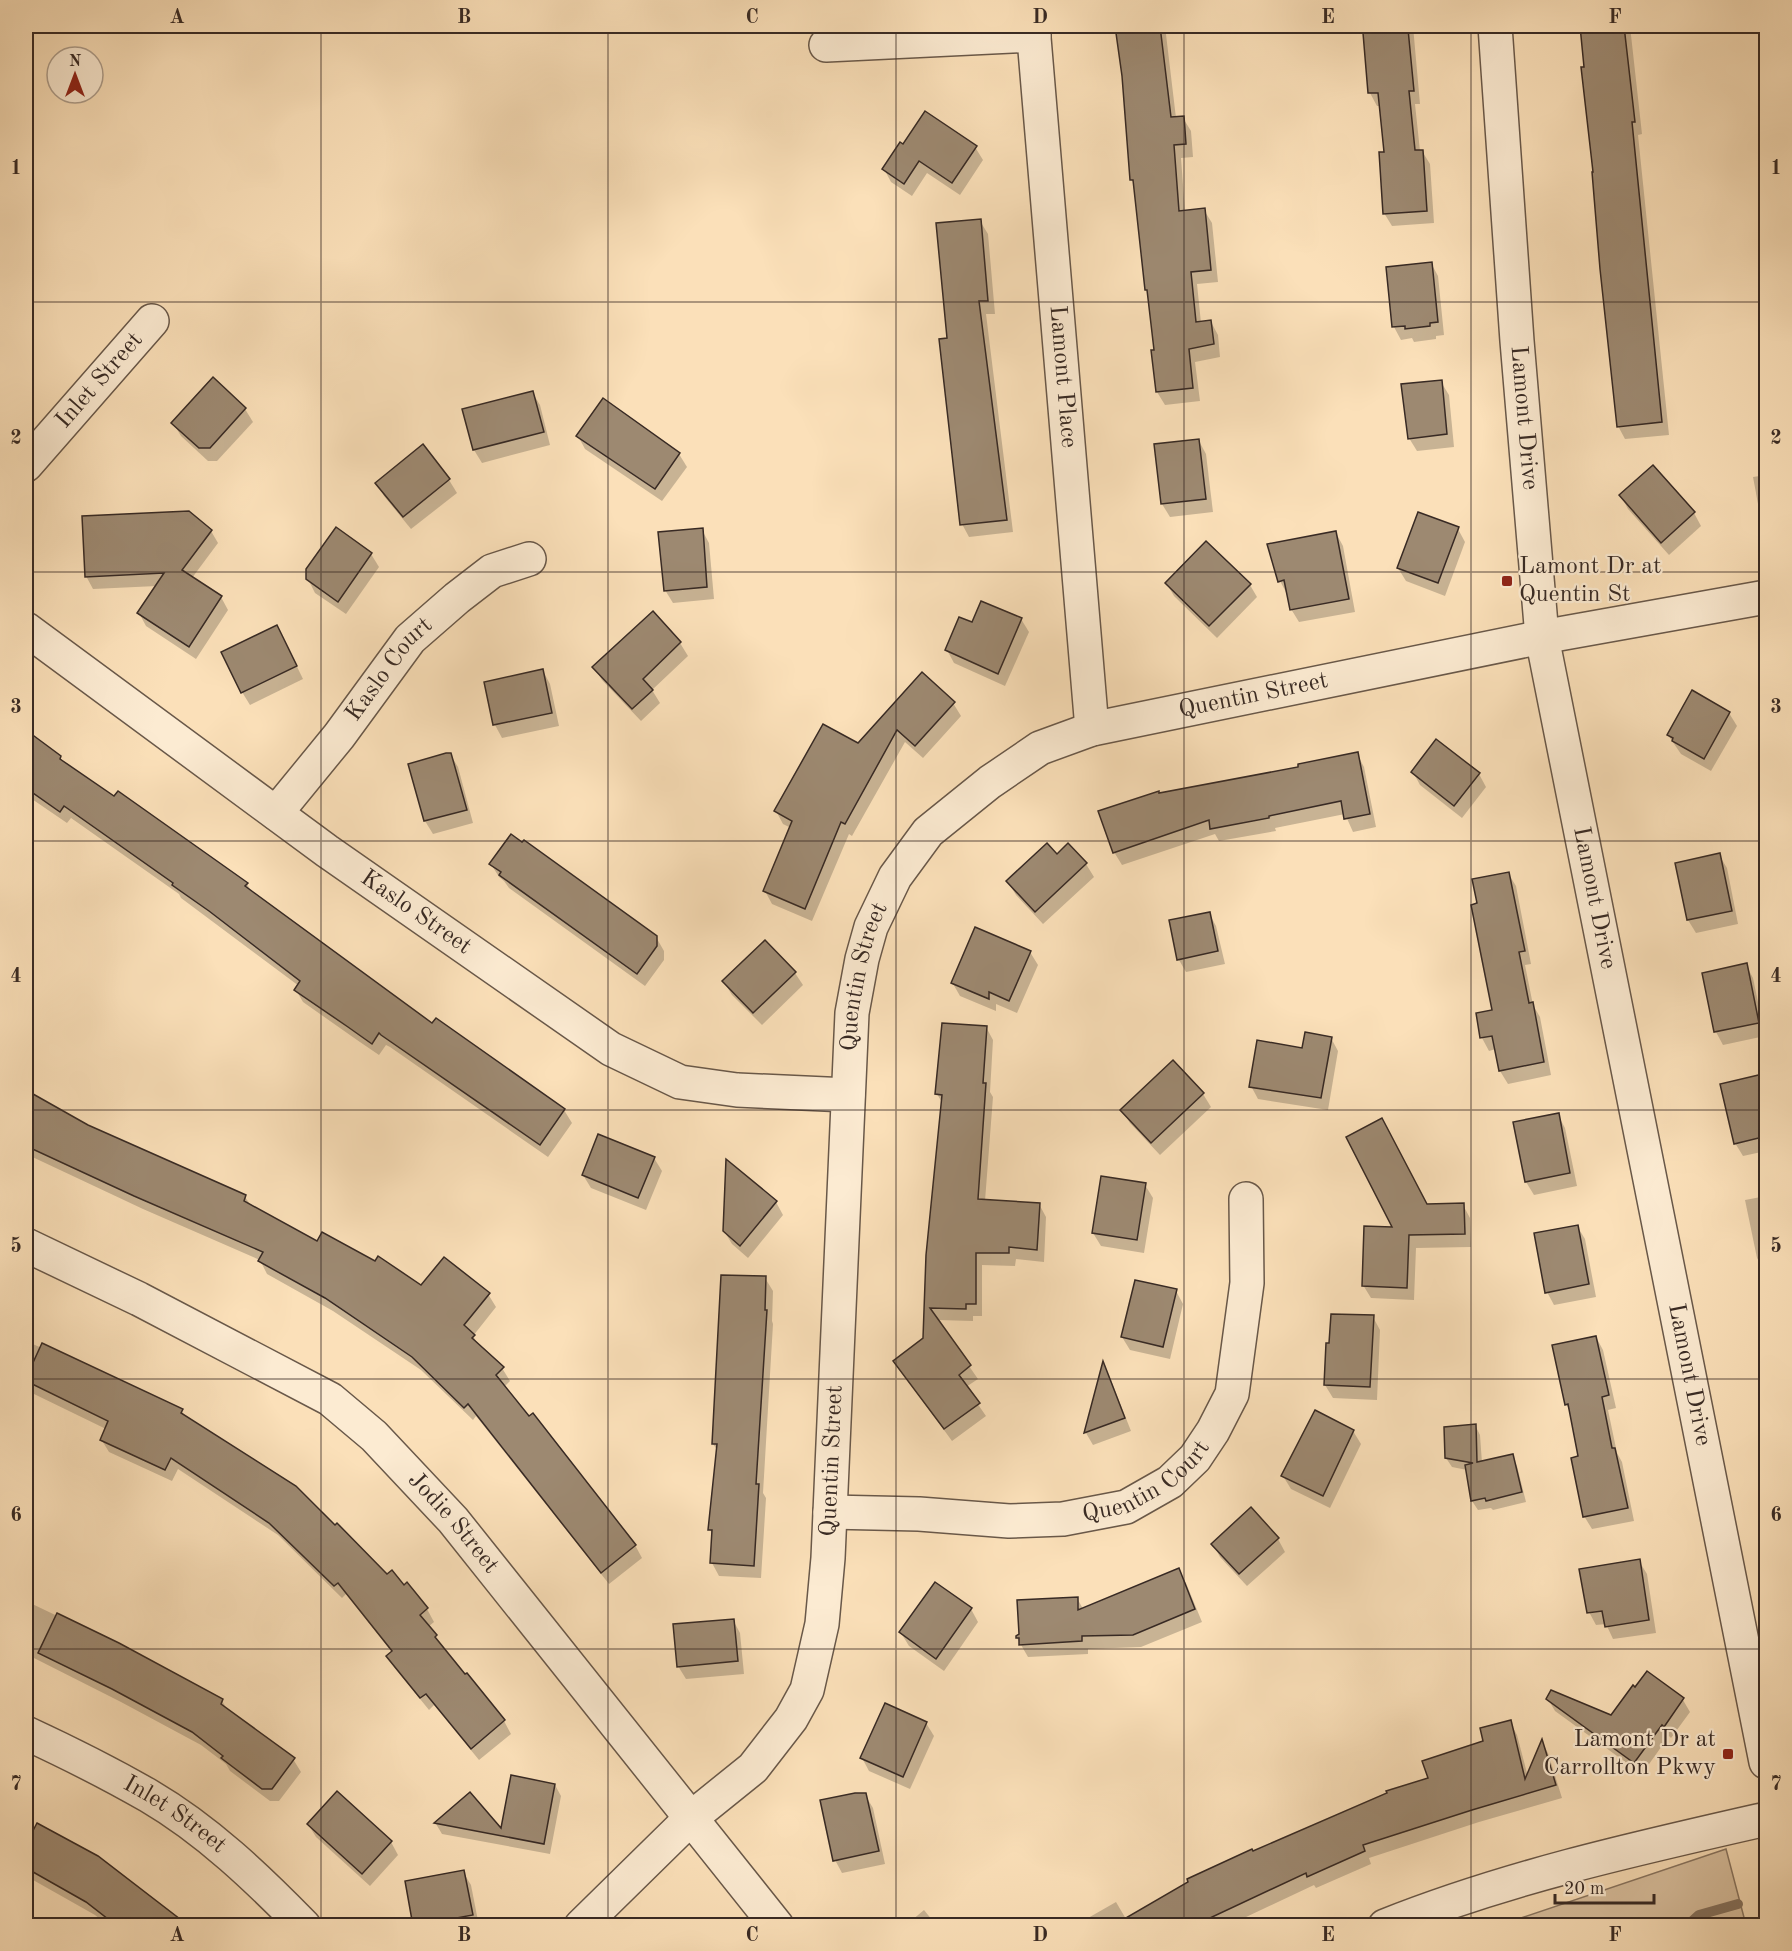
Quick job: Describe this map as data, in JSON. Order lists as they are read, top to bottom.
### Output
{
  "streets": {
    "street": [
      "Lamont Place",
      "Inlet Street",
      "Lamont Drive",
      "Kaslo Court",
      "Quentin Street",
      "Kaslo Street",
      "Quentin Court",
      "Jodie Street"
    ]
  },
  "crossings": [
    ["Lamont Place", "Quentin Street"],
    ["Lamont Drive", "Quentin Street"],
    ["Kaslo Court", "Kaslo Street"],
    ["Quentin Street", "Kaslo Street"],
    ["Quentin Street", "Quentin Court"],
    ["Quentin Street", "Jodie Street"]
  ],
  "places": {
    "transit": ["Lamont Dr at Quentin St", "Lamont Dr at Carrollton Pkwy"]
  },
  "scale_bar": "20 m",
  "north": "top",
  "grid": {
    "columns": [
      "A",
      "B",
      "C",
      "D",
      "E",
      "F"
    ],
    "rows": [
      "1",
      "2",
      "3",
      "4",
      "5",
      "6",
      "7"
    ]
  }
}
